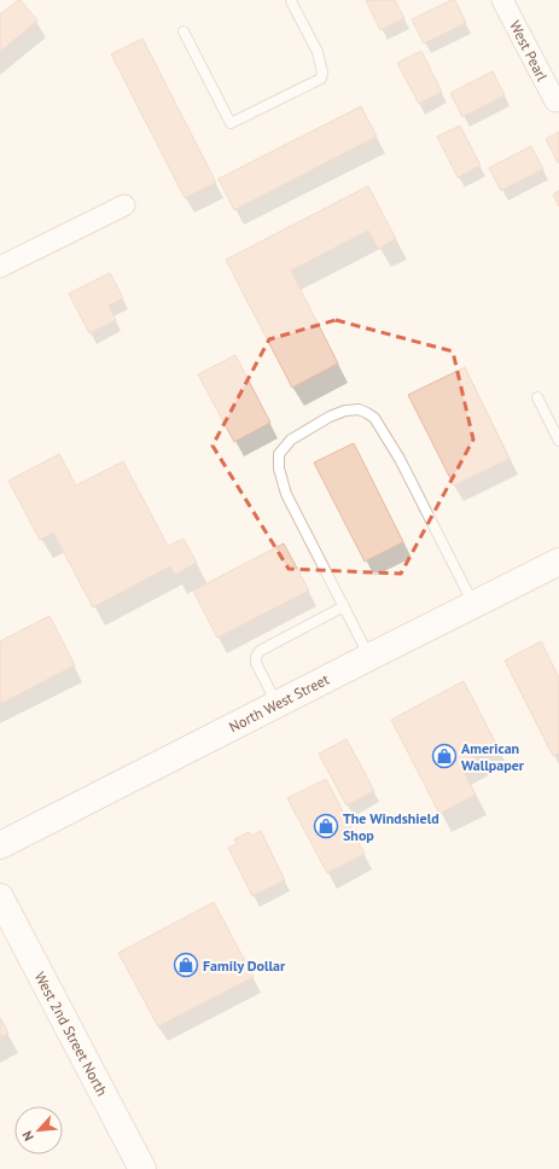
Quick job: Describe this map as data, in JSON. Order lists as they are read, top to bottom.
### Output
{
  "streets": {
    "main road": ["North West Street", "West 2nd Street North"],
    "street": ["West Pearl"]
  },
  "places": {
    "shop": ["American Wallpaper", "The Windshield Shop", "Family Dollar"]
  },
  "north": "bottom left"
}
